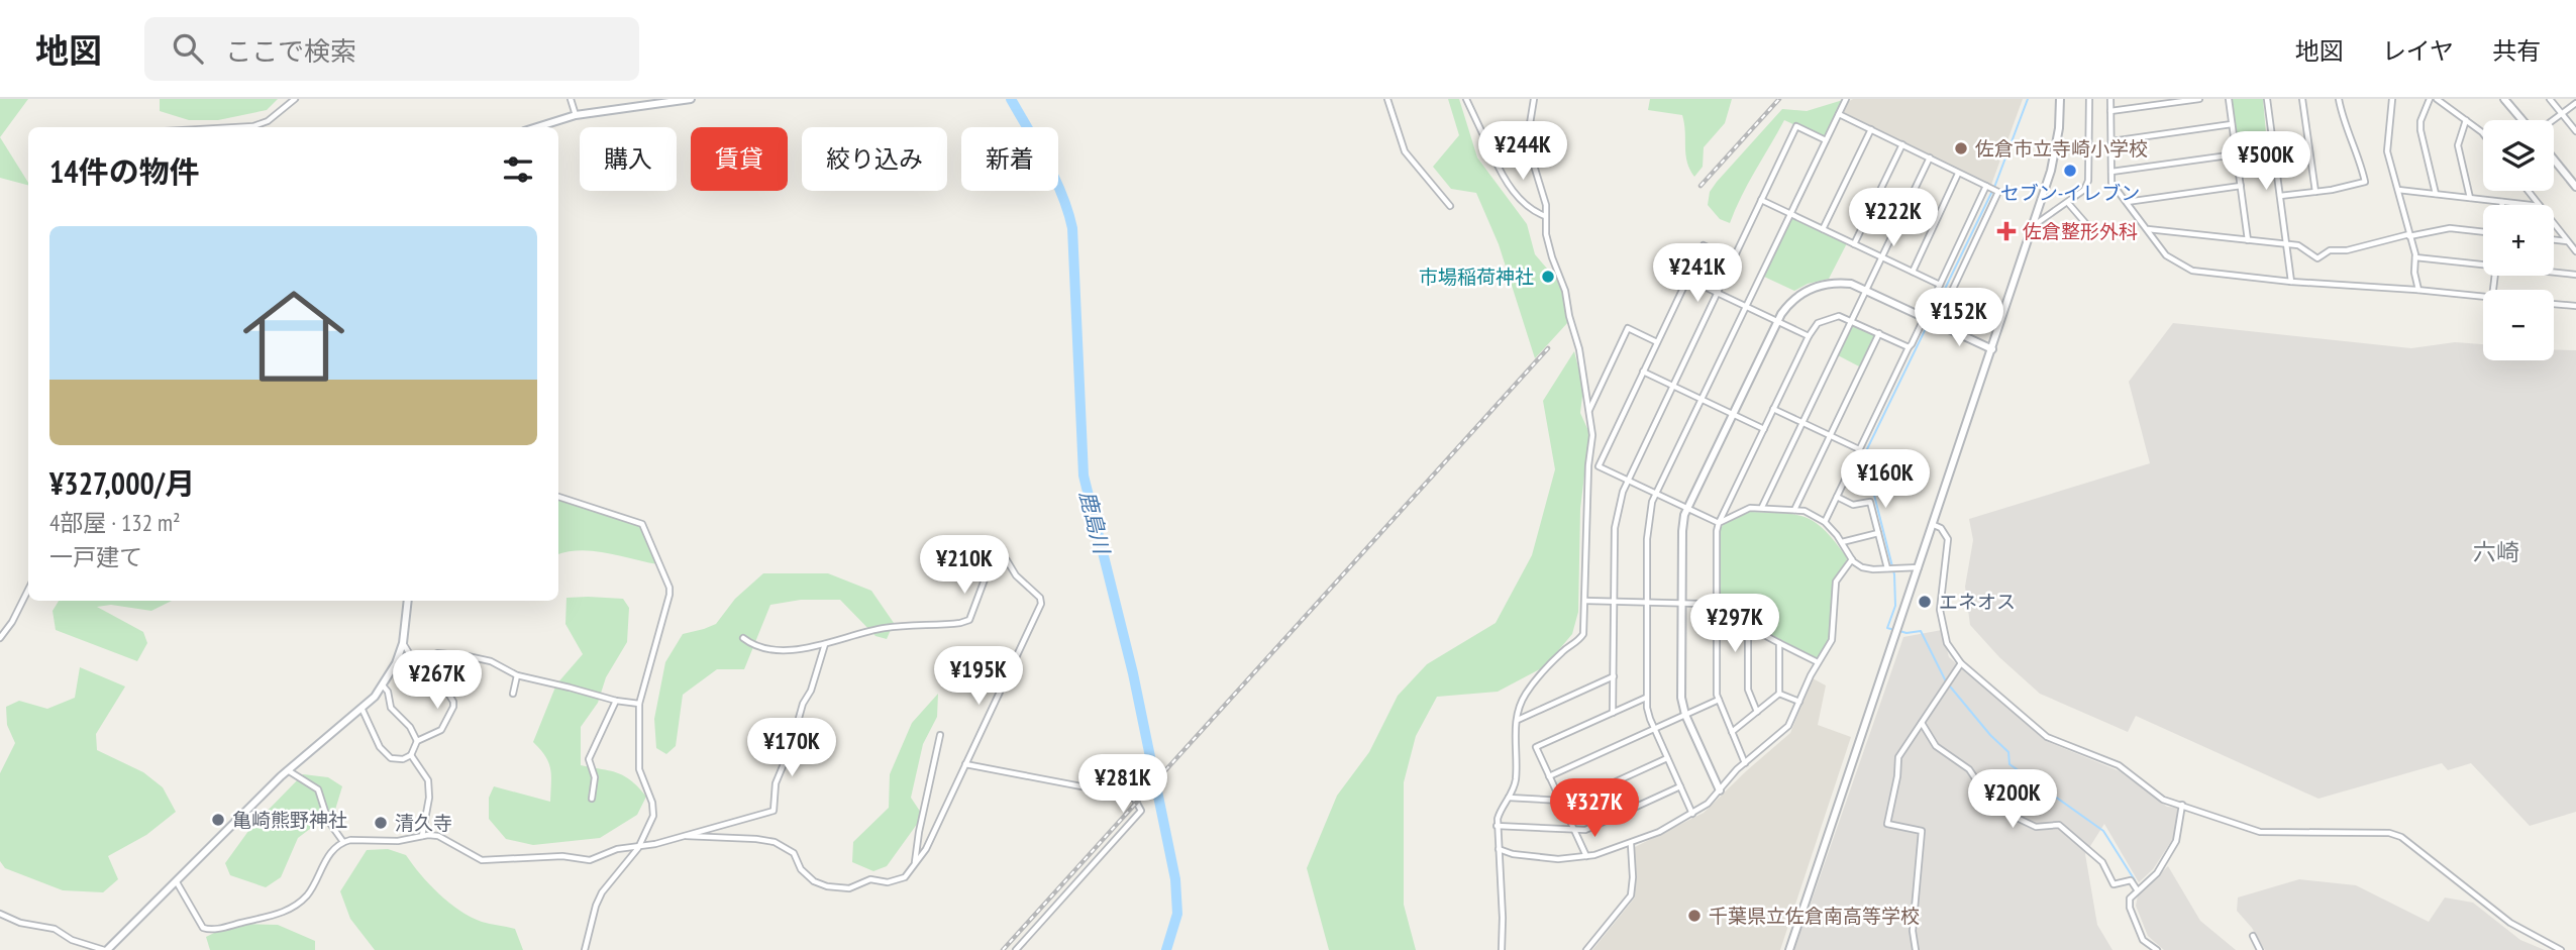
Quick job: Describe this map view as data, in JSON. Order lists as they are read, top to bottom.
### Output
{
  "districts": ["六崎"],
  "water": ["鹿島川"],
  "places": {
    "other": [
      "佐倉市立寺崎小学校",
      "セブン-イレブン",
      "市場稲荷神社",
      "エネオス",
      "亀崎熊野神社",
      "清久寺",
      "千葉県立佐倉南高等学校"
    ],
    "health": ["佐倉整形外科"]
  },
  "page": {
    "header": "地図",
    "search": "ここで検索",
    "nav": ["地図", "レイヤ", "共有"],
    "map_buttons": ["+", "−"],
    "price": [
      "¥244K",
      "¥500K",
      "¥222K",
      "¥241K",
      "¥152K",
      "¥160K",
      "¥210K",
      "¥297K",
      "¥195K",
      "¥267K",
      "¥170K",
      "¥281K",
      "¥200K",
      "¥327K"
    ],
    "chip": [
      "購入",
      "賃貸",
      "絞り込み",
      "新着"
    ],
    "heading": "14件の物件",
    "list": [
      {
        "name": "¥327,000/月",
        "note": "4部屋 · 132 m² · 一戸建て"
      }
    ]
  }
}
